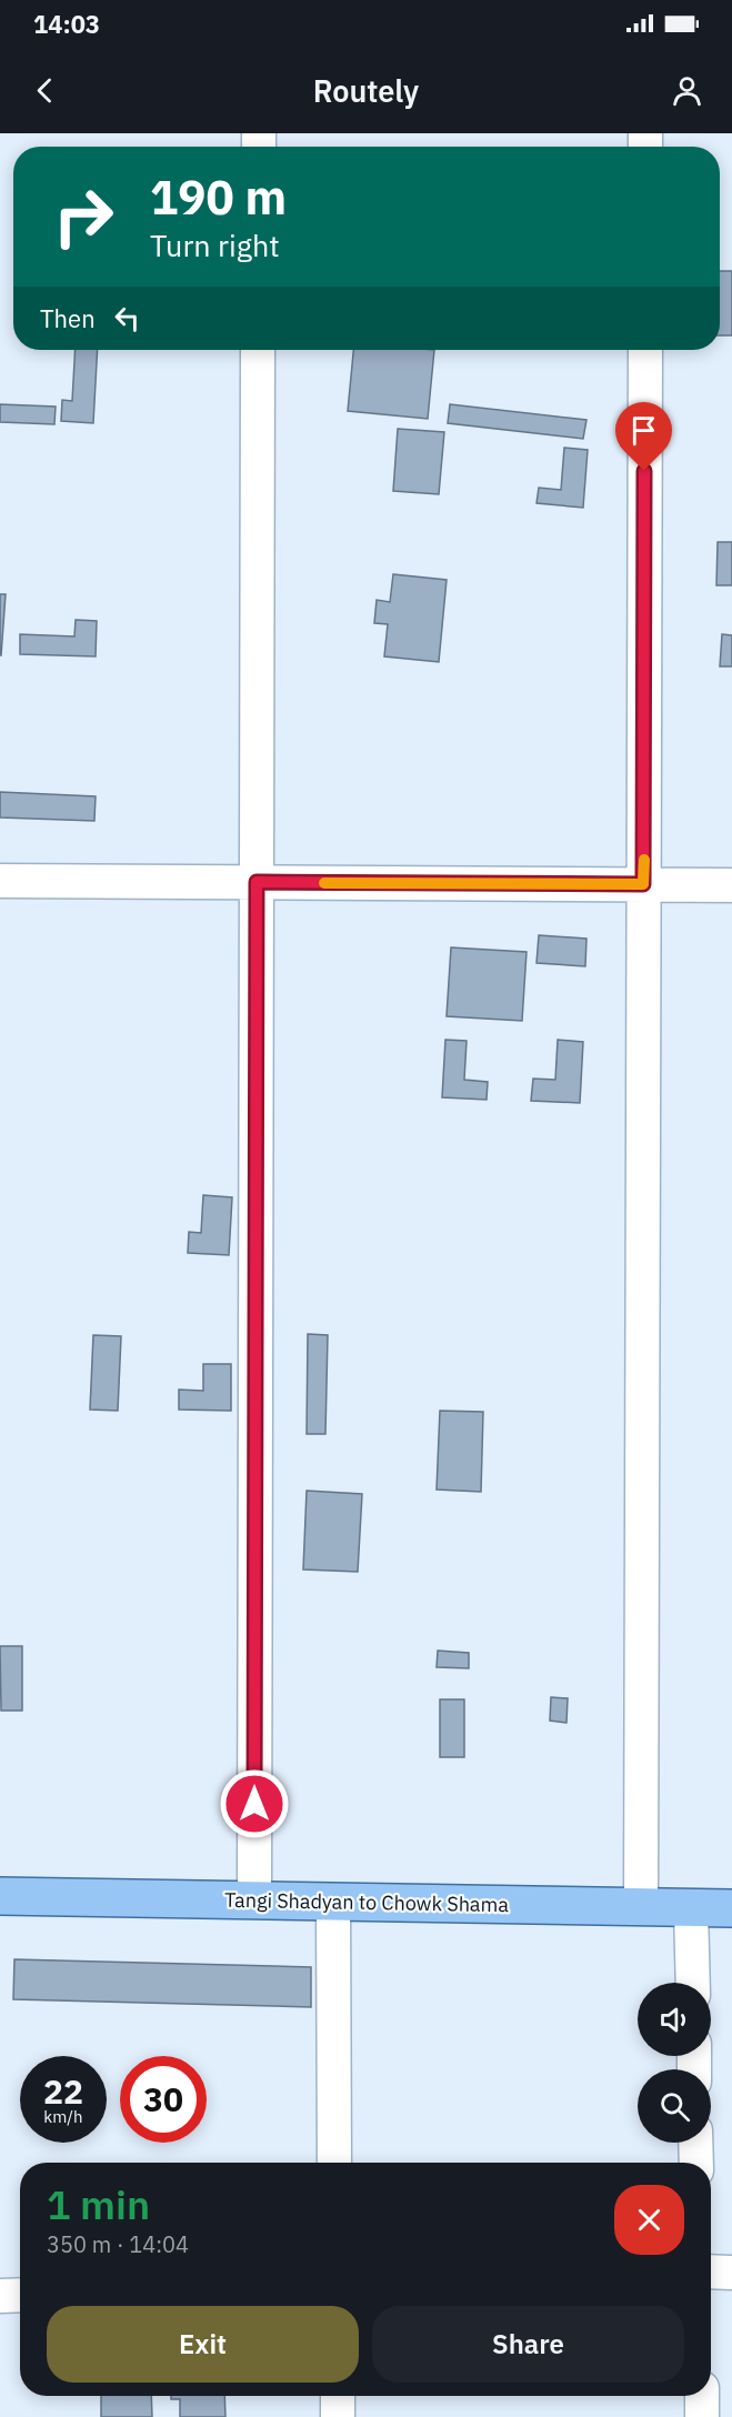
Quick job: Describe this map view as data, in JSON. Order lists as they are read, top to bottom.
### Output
{
  "streets": {
    "main road": ["Tangi Shadyan to Chowk Shama"]
  },
  "page": {
    "status": "14:03",
    "header": "Routely",
    "turn": ["190 m", "Turn right"],
    "then": "Then",
    "speed": "22 km/h",
    "limit": "30",
    "heading": ["1 min", "350 m · 14:04"],
    "buttons": ["Exit", "Share"]
  }
}
